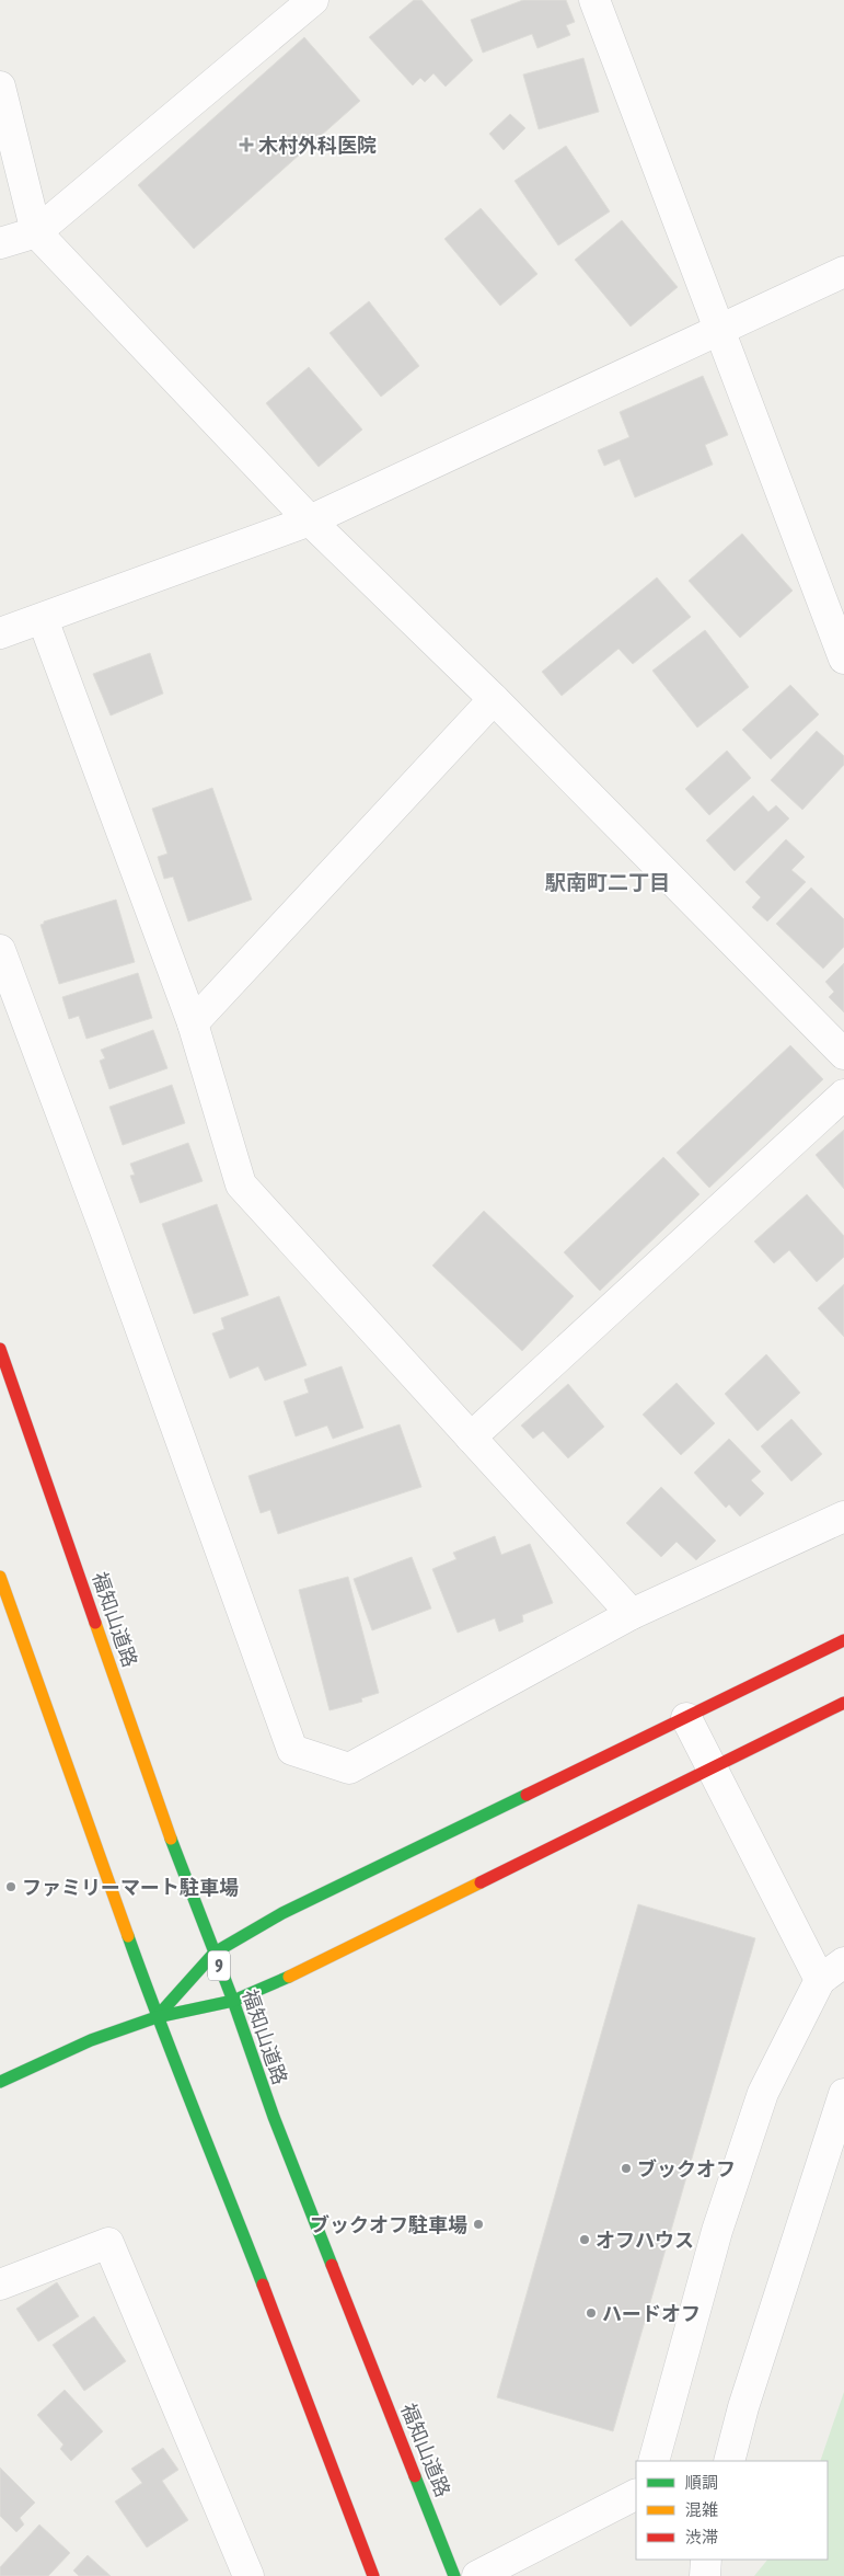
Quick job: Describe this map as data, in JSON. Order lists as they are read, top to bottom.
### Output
{
  "streets": {
    "main road": ["福知山道路", "9"]
  },
  "districts": ["駅南町二丁目"],
  "places": {
    "health": ["木村外科医院"],
    "other": [
      "ファミリーマート駐車場",
      "ブックオフ",
      "ブックオフ駐車場",
      "オフハウス",
      "ハードオフ"
    ]
  },
  "legend": ["順調", "混雑", "渋滞"]
}
